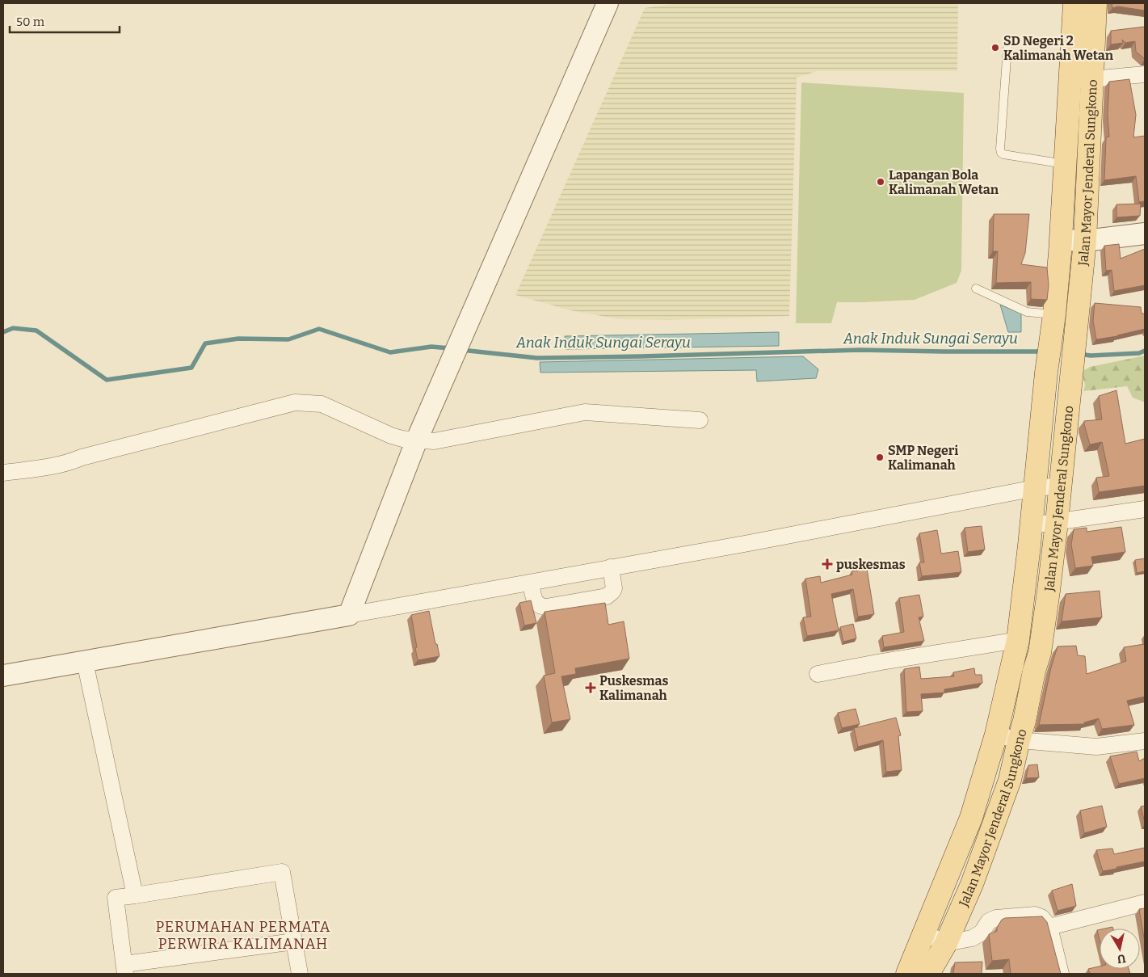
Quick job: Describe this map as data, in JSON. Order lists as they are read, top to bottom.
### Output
{
  "streets": {
    "main road": ["Jalan Mayor Jenderal Sungkono"]
  },
  "districts": ["PERUMAHAN PERMATA PERWIRA KALIMANAH"],
  "water": ["Anak Induk Sungai Serayu"],
  "places": {
    "other": ["SD Negeri 2 Kalimanah Wetan", "Lapangan Bola Kalimanah Wetan", "SMP Negeri Kalimanah"],
    "health": ["puskesmas", "Puskesmas Kalimanah"]
  },
  "scale_bar": "50 m",
  "north": "bottom"
}
